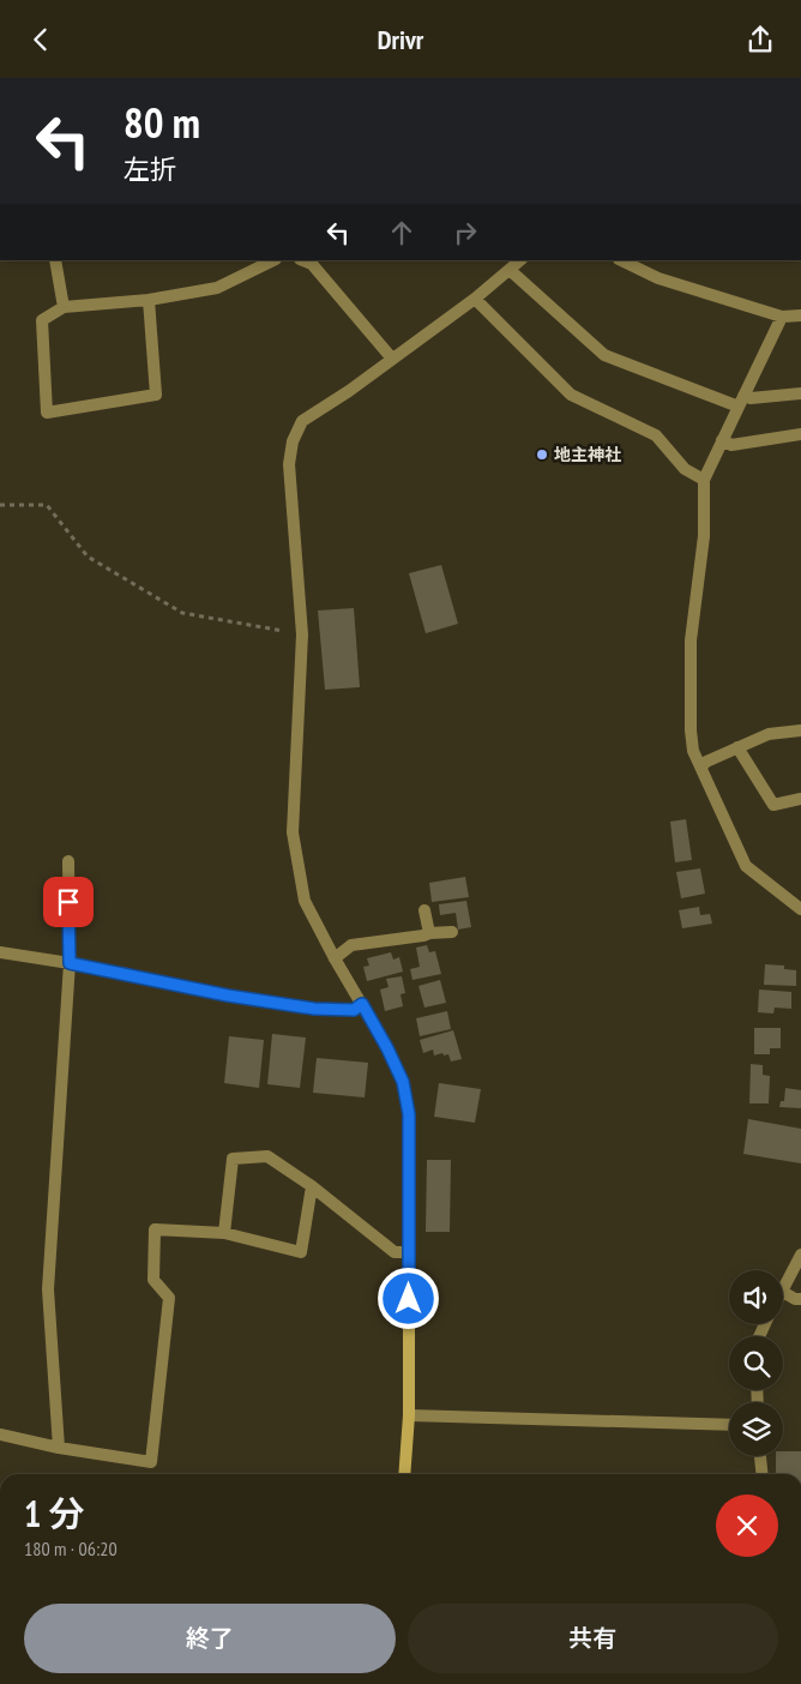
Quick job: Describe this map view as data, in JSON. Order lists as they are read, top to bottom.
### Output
{
  "places": ["地主神社"],
  "page": {
    "header": "Drivr",
    "turn": ["80 m", "左折"],
    "heading": ["1 分", "180 m · 06:20"],
    "buttons": ["終了", "共有"]
  }
}
